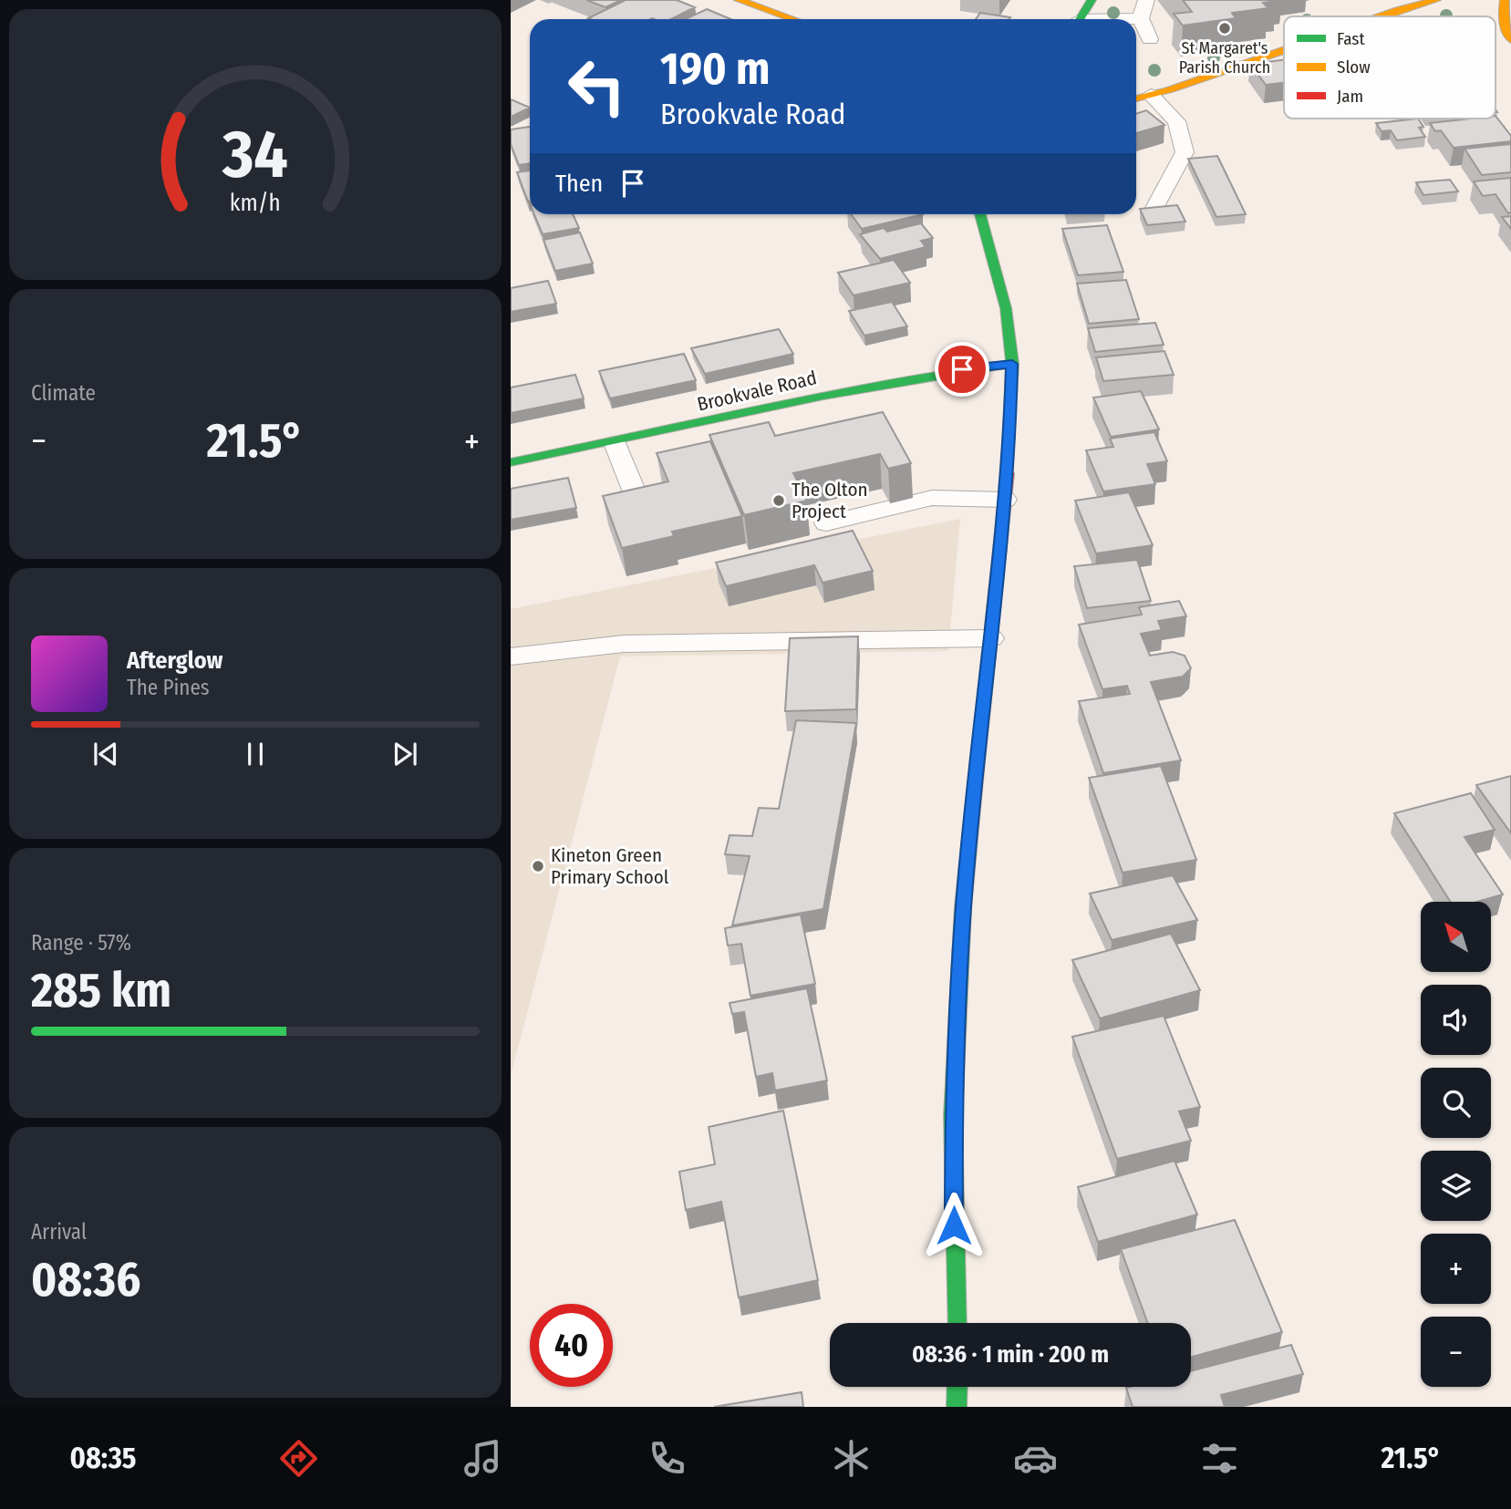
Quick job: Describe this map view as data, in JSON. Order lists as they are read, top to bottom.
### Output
{
  "streets": {
    "street": ["Brookvale Road"]
  },
  "places": ["St Margaret's Parish Church", "The Olton Project", "Kineton Green Primary School"],
  "legend": ["Fast", "Slow", "Jam"],
  "north": "top left",
  "page": {
    "turn": ["190 m", "Brookvale Road"],
    "then": "Then",
    "tile": [
      "Climate",
      ["Range · 57%", "285 km"],
      ["Arrival", "08:36"]
    ],
    "heat": ["−", "21.5°", "+"],
    "song": ["Afterglow", "The Pines"],
    "map_buttons": ["+", "−"],
    "limit": "40",
    "trip": "08:36 · 1 min · 200 m",
    "tabs": ["08:35", "21.5°"],
    "gauge": ["34", "km/h"]
  }
}
